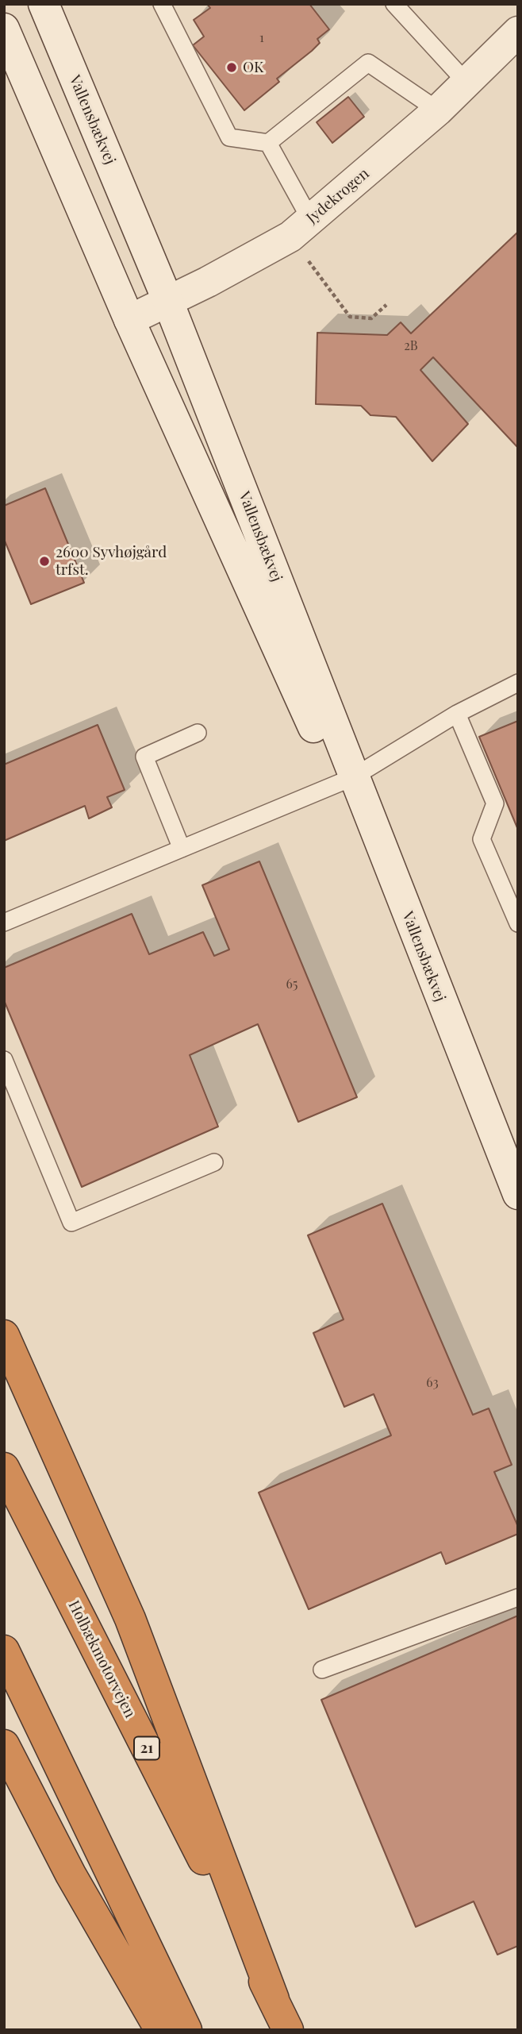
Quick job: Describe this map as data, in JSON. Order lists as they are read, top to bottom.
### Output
{
  "streets": {
    "highway": ["Holbækmotorvejen", "21"],
    "street": ["Vallensbækvej", "Jydekrogen"]
  },
  "crossings": [
    ["Vallensbækvej", "Jydekrogen"]
  ],
  "places": ["OK", "2600 Syvhøjgård trfst."],
  "house_numbers": [
    "1",
    "2B",
    "65",
    "63"
  ]
}
